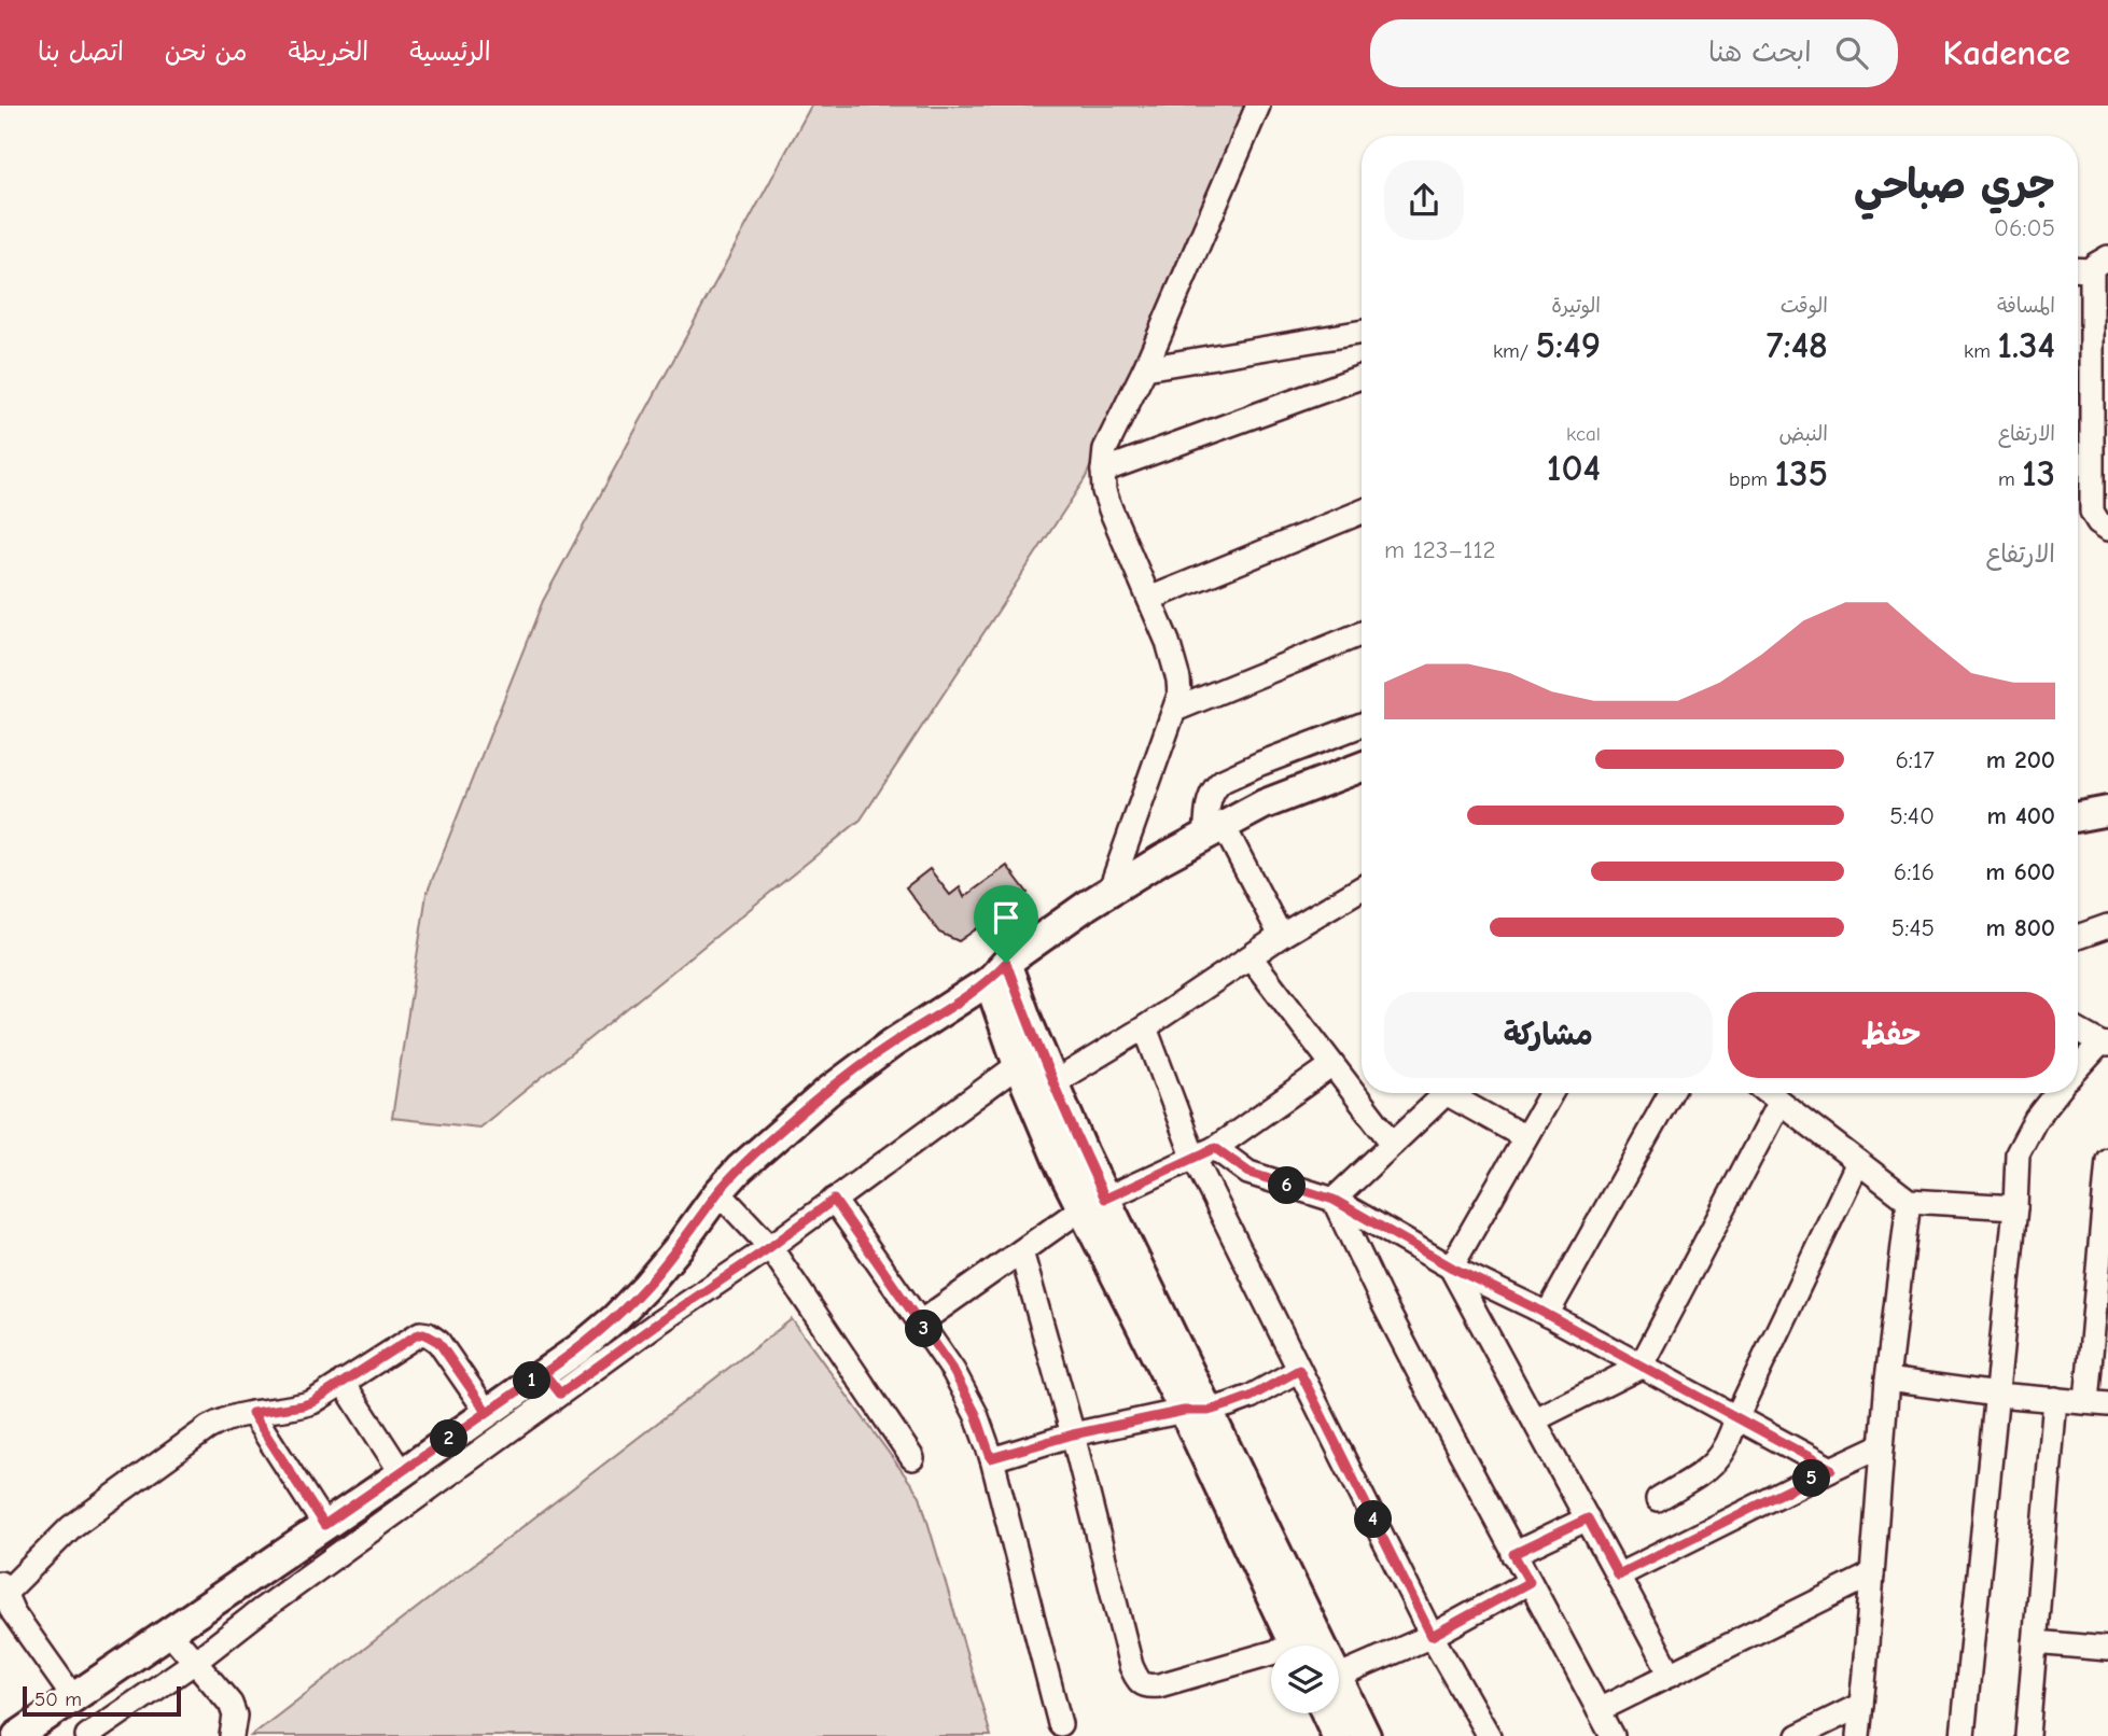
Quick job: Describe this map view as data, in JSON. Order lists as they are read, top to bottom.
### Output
{
  "scale_bar": "50 m",
  "page": {
    "header": "Kadence",
    "search": "ابحث هنا",
    "nav": [
      "الرئيسية",
      "الخريطة",
      "من نحن",
      "اتصل بنا"
    ],
    "heading": ["جري صباحي", "06:05"],
    "stats": [
      ["المسافة", "1.34 km"],
      ["الوقت", "7:48"],
      ["الوتيرة", "5:49 /km"],
      ["الارتفاع", "13 m"],
      ["النبض", "135 bpm"],
      ["kcal", "104"]
    ],
    "chart": ["الارتفاع", "112–123 m"],
    "list": [
      {
        "name": "200 m",
        "note": "6:17"
      },
      {
        "name": "400 m",
        "note": "5:40"
      },
      {
        "name": "600 m",
        "note": "6:16"
      },
      {
        "name": "800 m",
        "note": "5:45"
      }
    ],
    "buttons": ["حفظ", "مشاركة"],
    "pins": [
      "6",
      "3",
      "1",
      "2",
      "5",
      "4"
    ],
    "scale": "50 m"
  }
}
